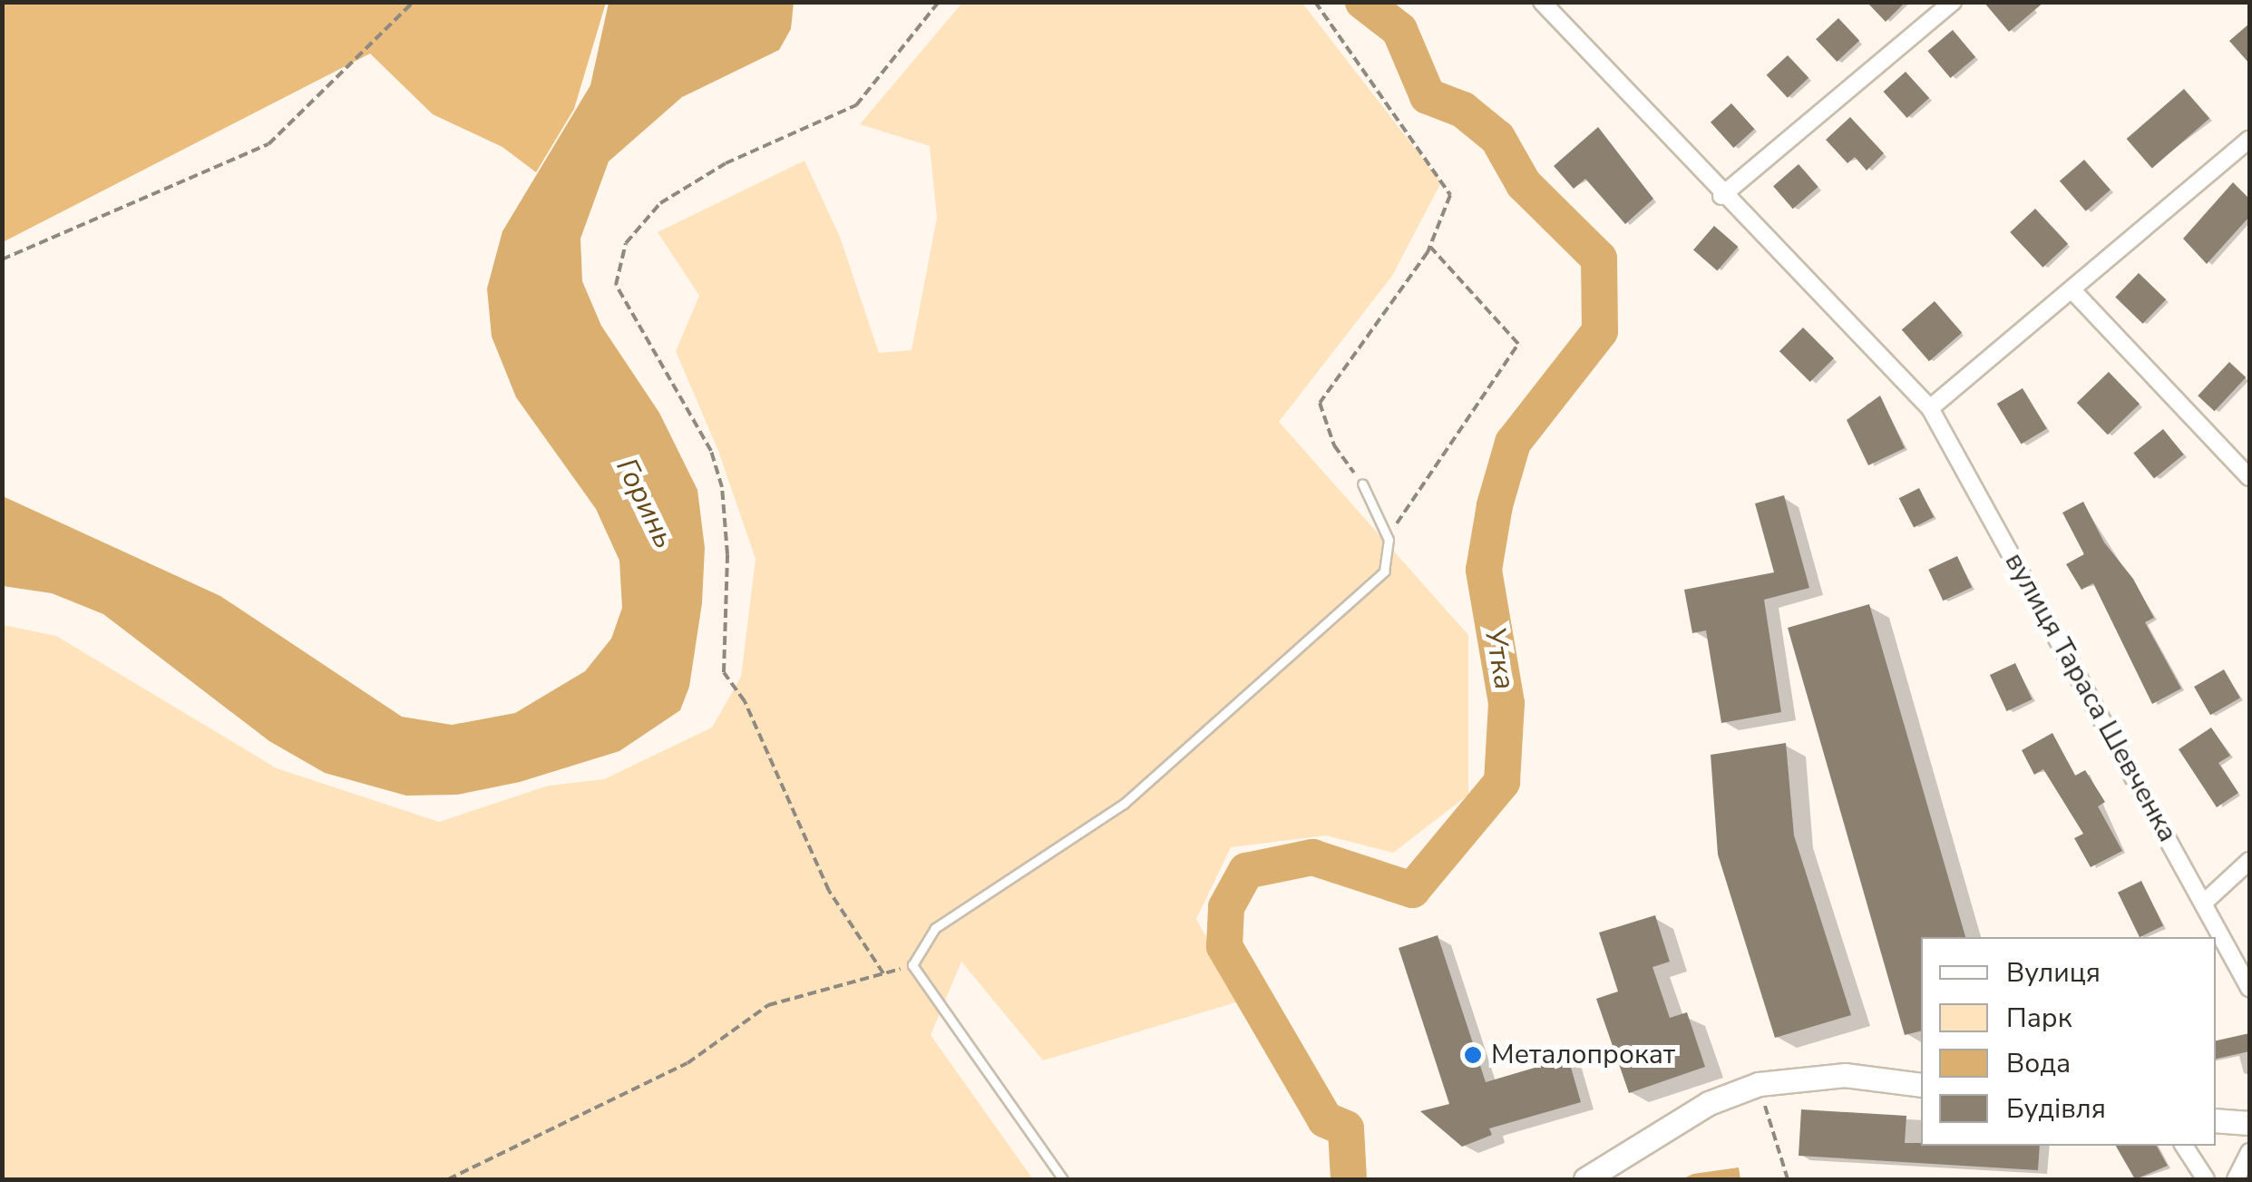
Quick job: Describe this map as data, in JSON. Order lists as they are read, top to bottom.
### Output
{
  "streets": {
    "street": ["вулиця Тараса Шевченка"]
  },
  "water": ["Горинь", "Утка"],
  "places": ["Металопрокат"],
  "legend": [
    "Вулиця",
    "Парк",
    "Вода",
    "Будівля"
  ]
}
